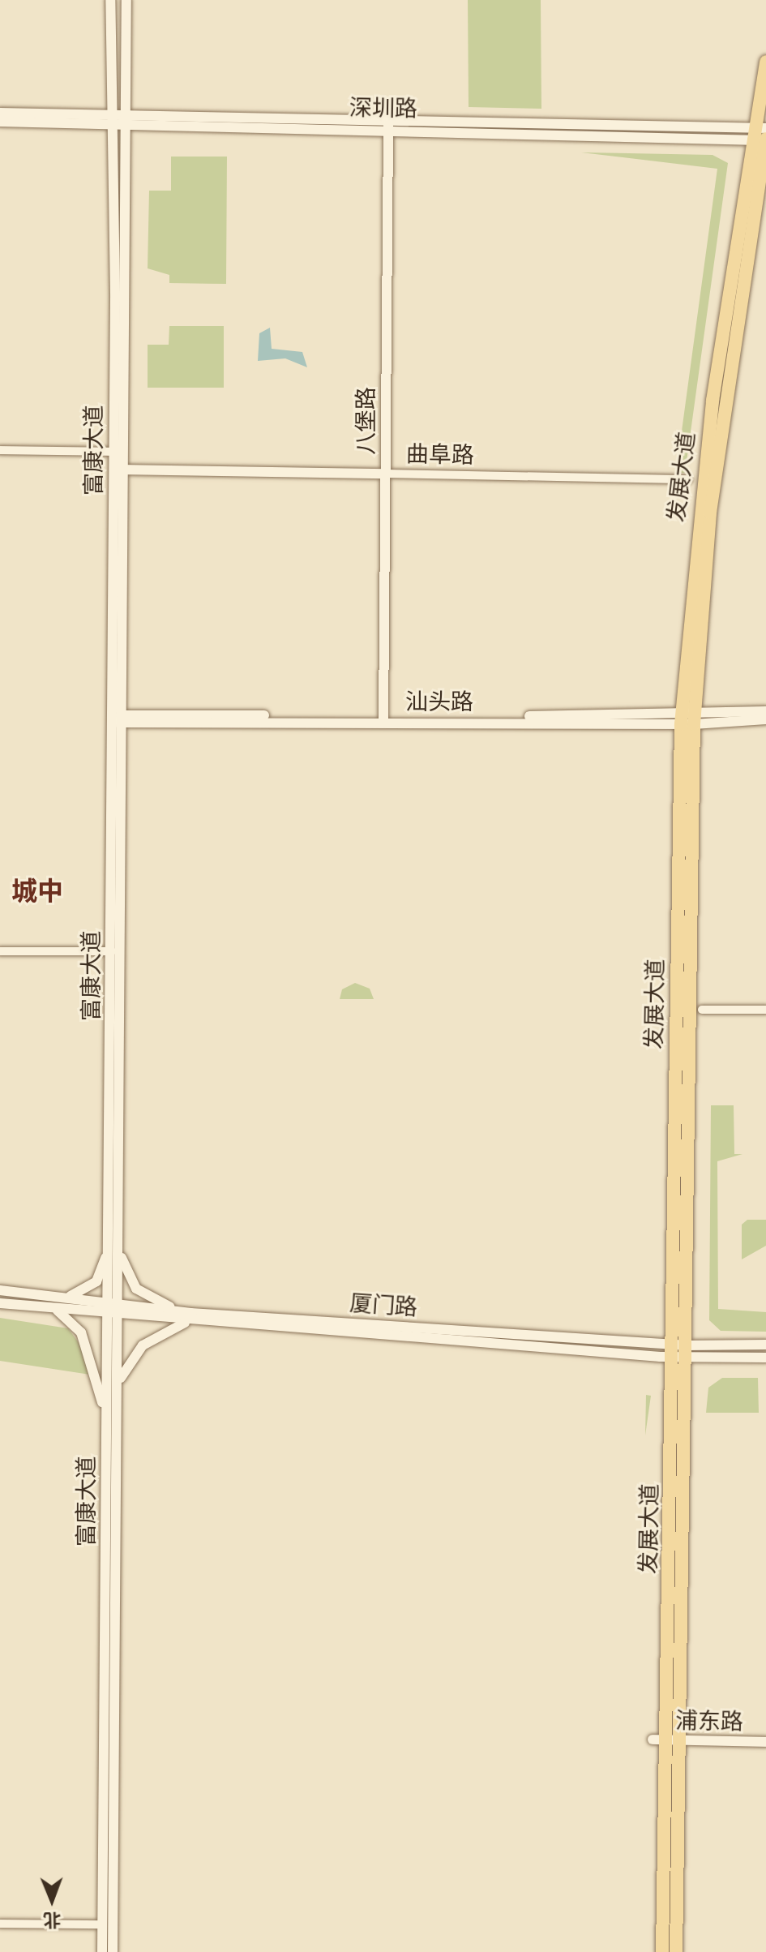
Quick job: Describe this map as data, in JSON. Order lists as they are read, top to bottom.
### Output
{
  "streets": {
    "main road": ["发展大道"],
    "street": [
      "深圳路",
      "八堡路",
      "富康大道",
      "曲阜路",
      "汕头路",
      "厦门路",
      "浦东路"
    ]
  },
  "crossings": [
    ["深圳路", "八堡路"],
    ["深圳路", "富康大道"],
    ["深圳路", "发展大道"],
    ["八堡路", "曲阜路"],
    ["八堡路", "汕头路"],
    ["富康大道", "曲阜路"],
    ["富康大道", "汕头路"],
    ["富康大道", "厦门路"],
    ["发展大道", "汕头路"],
    ["发展大道", "厦门路"],
    ["发展大道", "浦东路"]
  ],
  "districts": ["城中"],
  "north": "bottom"
}
